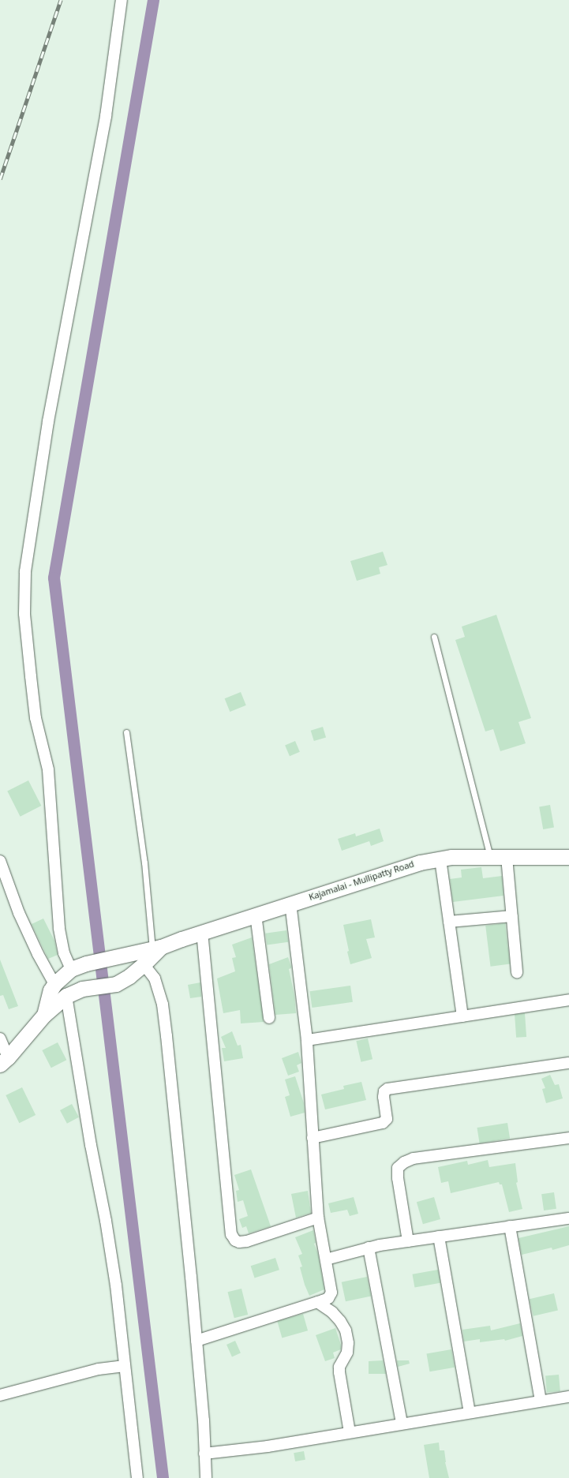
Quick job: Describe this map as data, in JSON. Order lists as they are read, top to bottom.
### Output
{
  "streets": {
    "main road": ["Kajamalai - Mullipatty Road"]
  }
}
